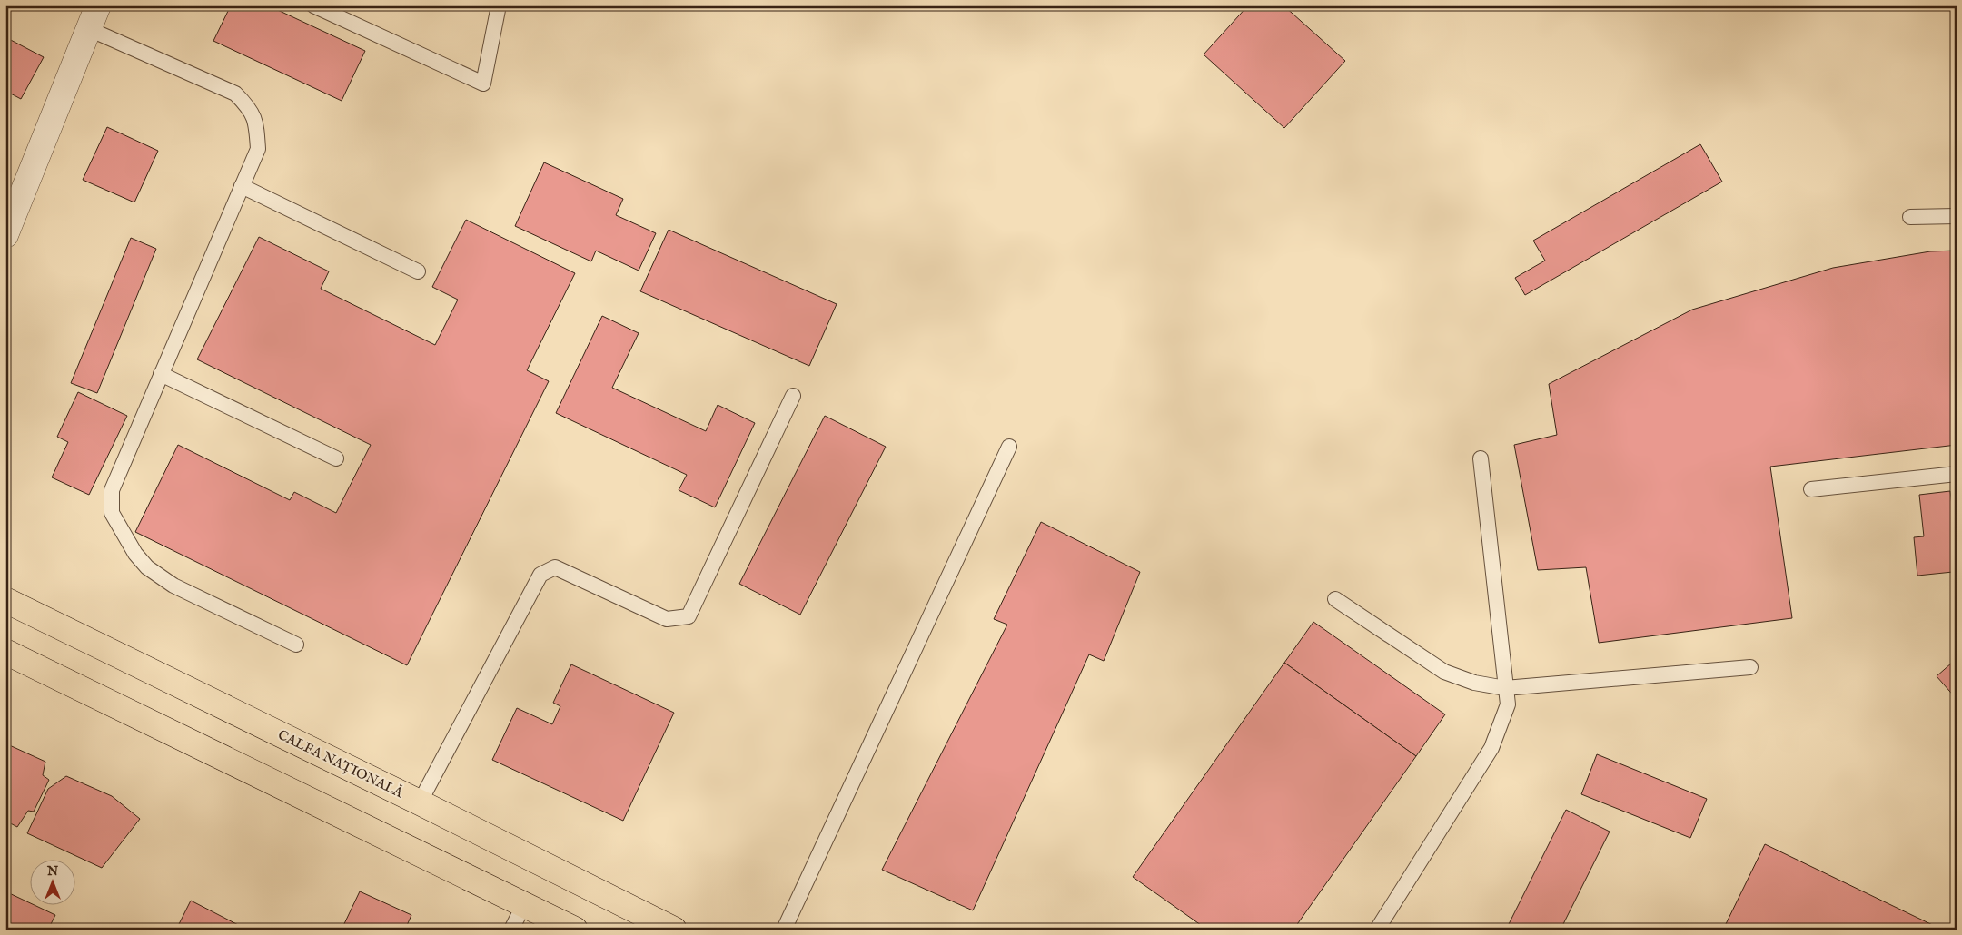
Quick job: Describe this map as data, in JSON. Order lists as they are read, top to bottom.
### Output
{
  "streets": {
    "main road": ["CALEA NAȚIONALĂ"]
  },
  "north": "top"
}
